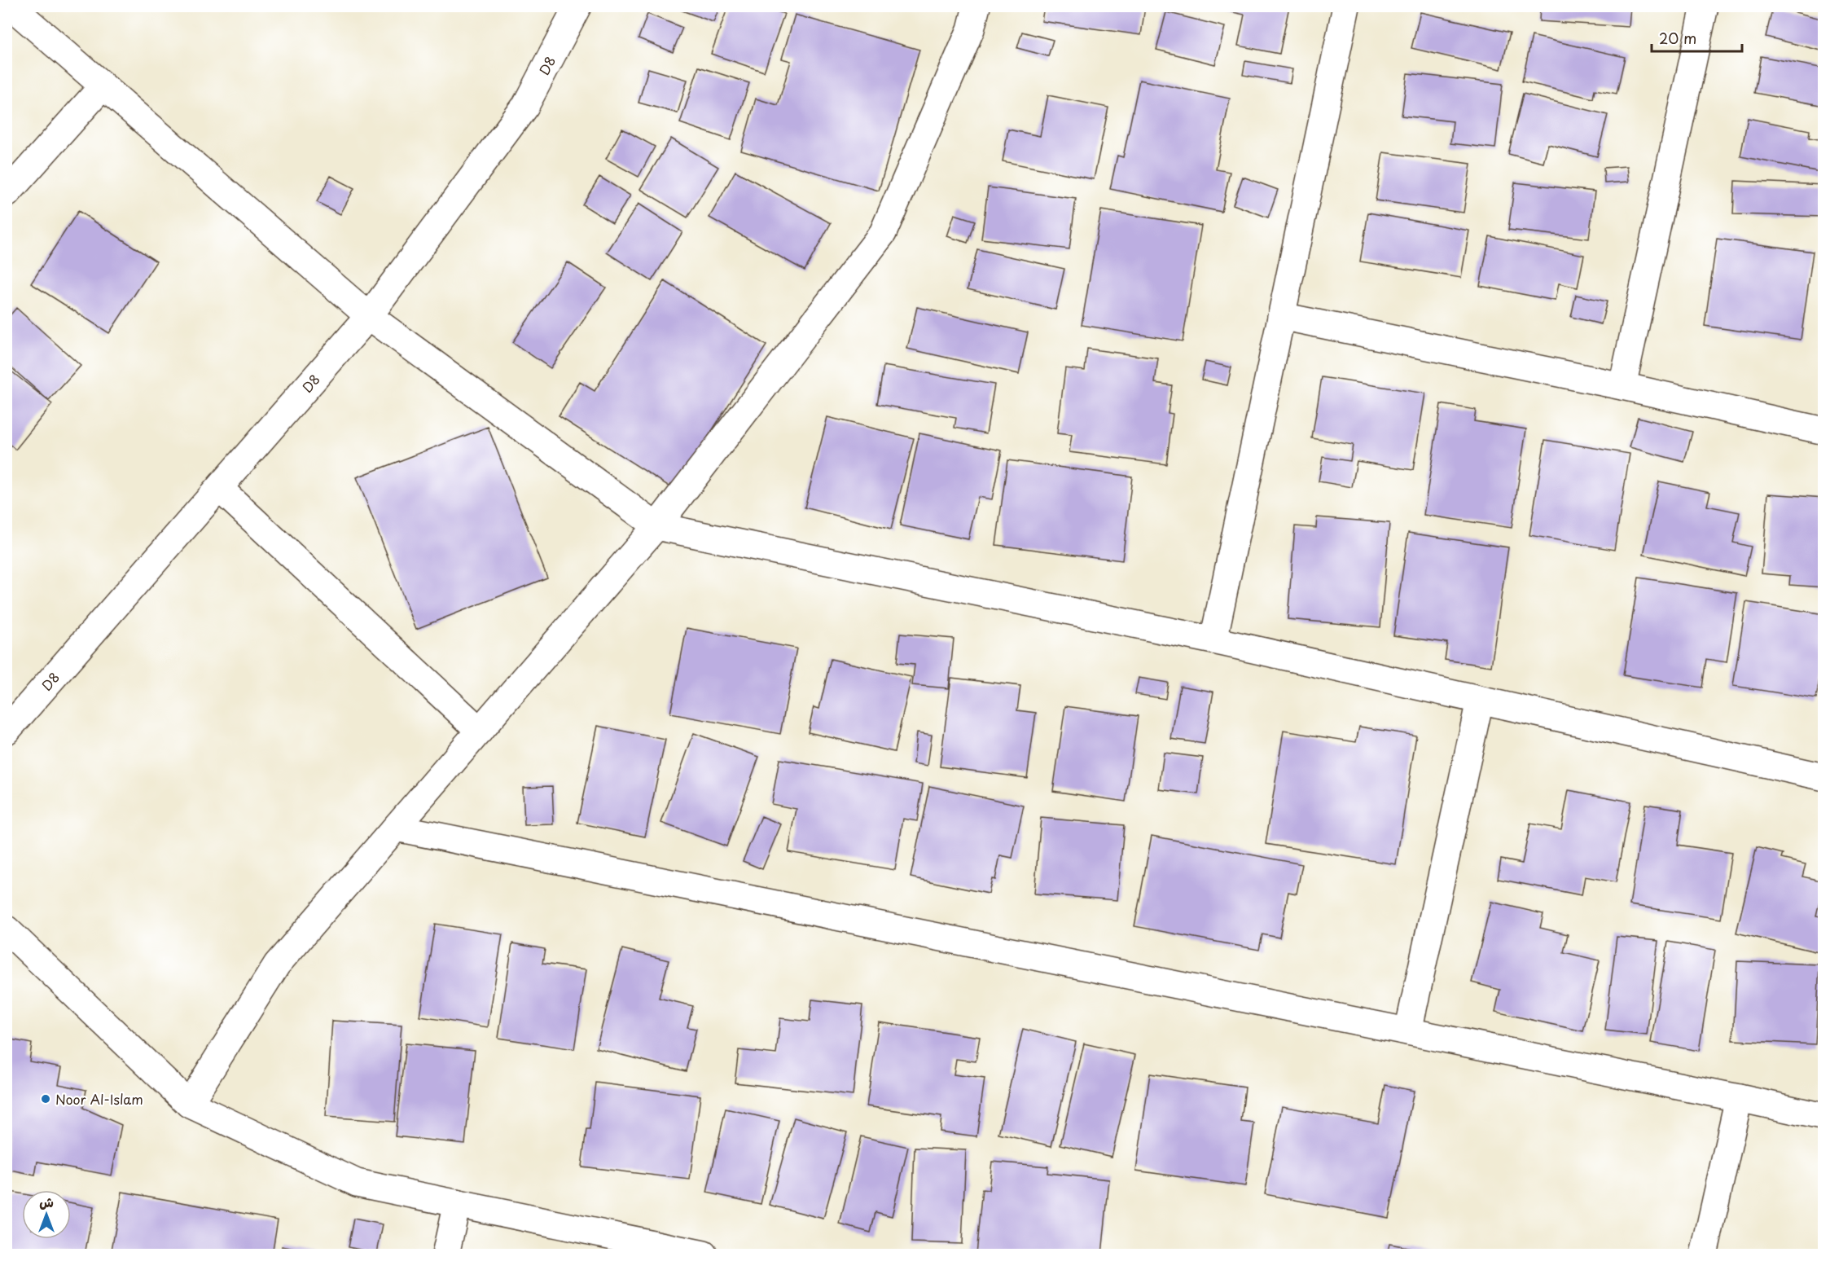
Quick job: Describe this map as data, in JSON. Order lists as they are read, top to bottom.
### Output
{
  "streets": {
    "street": ["D8"]
  },
  "places": ["Noor Al-Islam"],
  "scale_bar": "20 m",
  "north": "top"
}
